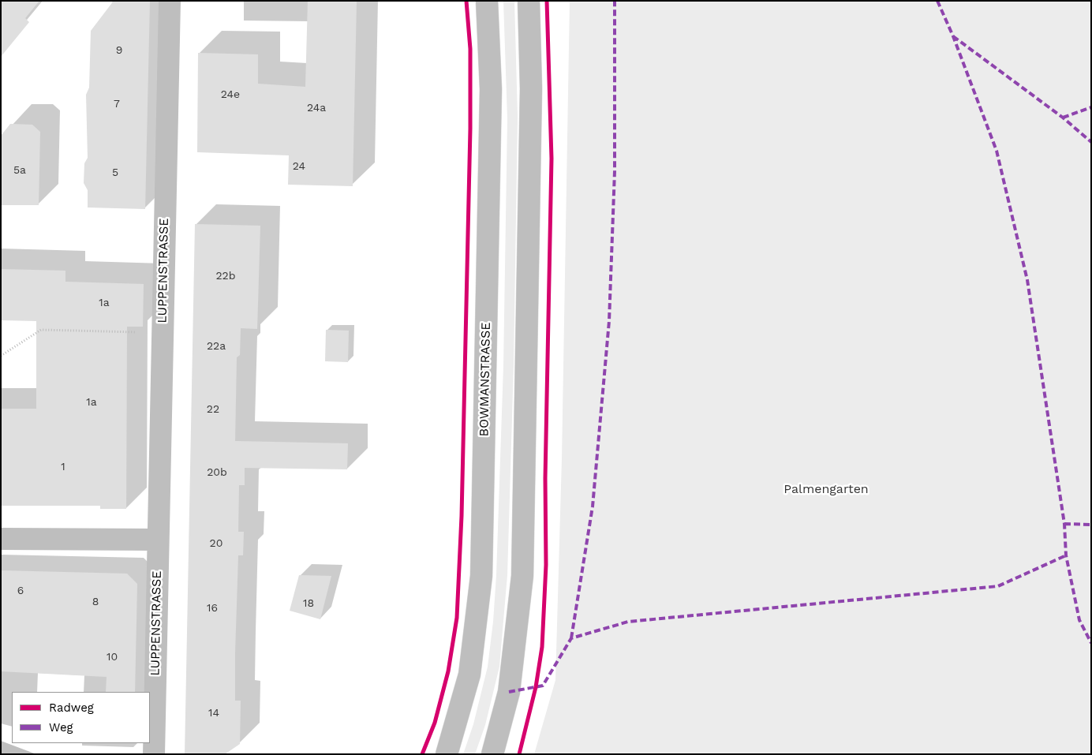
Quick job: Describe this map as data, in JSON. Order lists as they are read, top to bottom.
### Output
{
  "streets": {
    "main road": ["LUPPENSTRASSE", "BOWMANSTRASSE"]
  },
  "parks": ["Palmengarten"],
  "house_numbers": [
    "9",
    "24e",
    "7",
    "24a",
    "24",
    "5a",
    "5",
    "22b",
    "1a",
    "22a",
    "1a",
    "22",
    "1",
    "20b",
    "20",
    "6",
    "8",
    "18",
    "16",
    "10",
    "14"
  ],
  "legend": ["Radweg", "Weg"]
}
